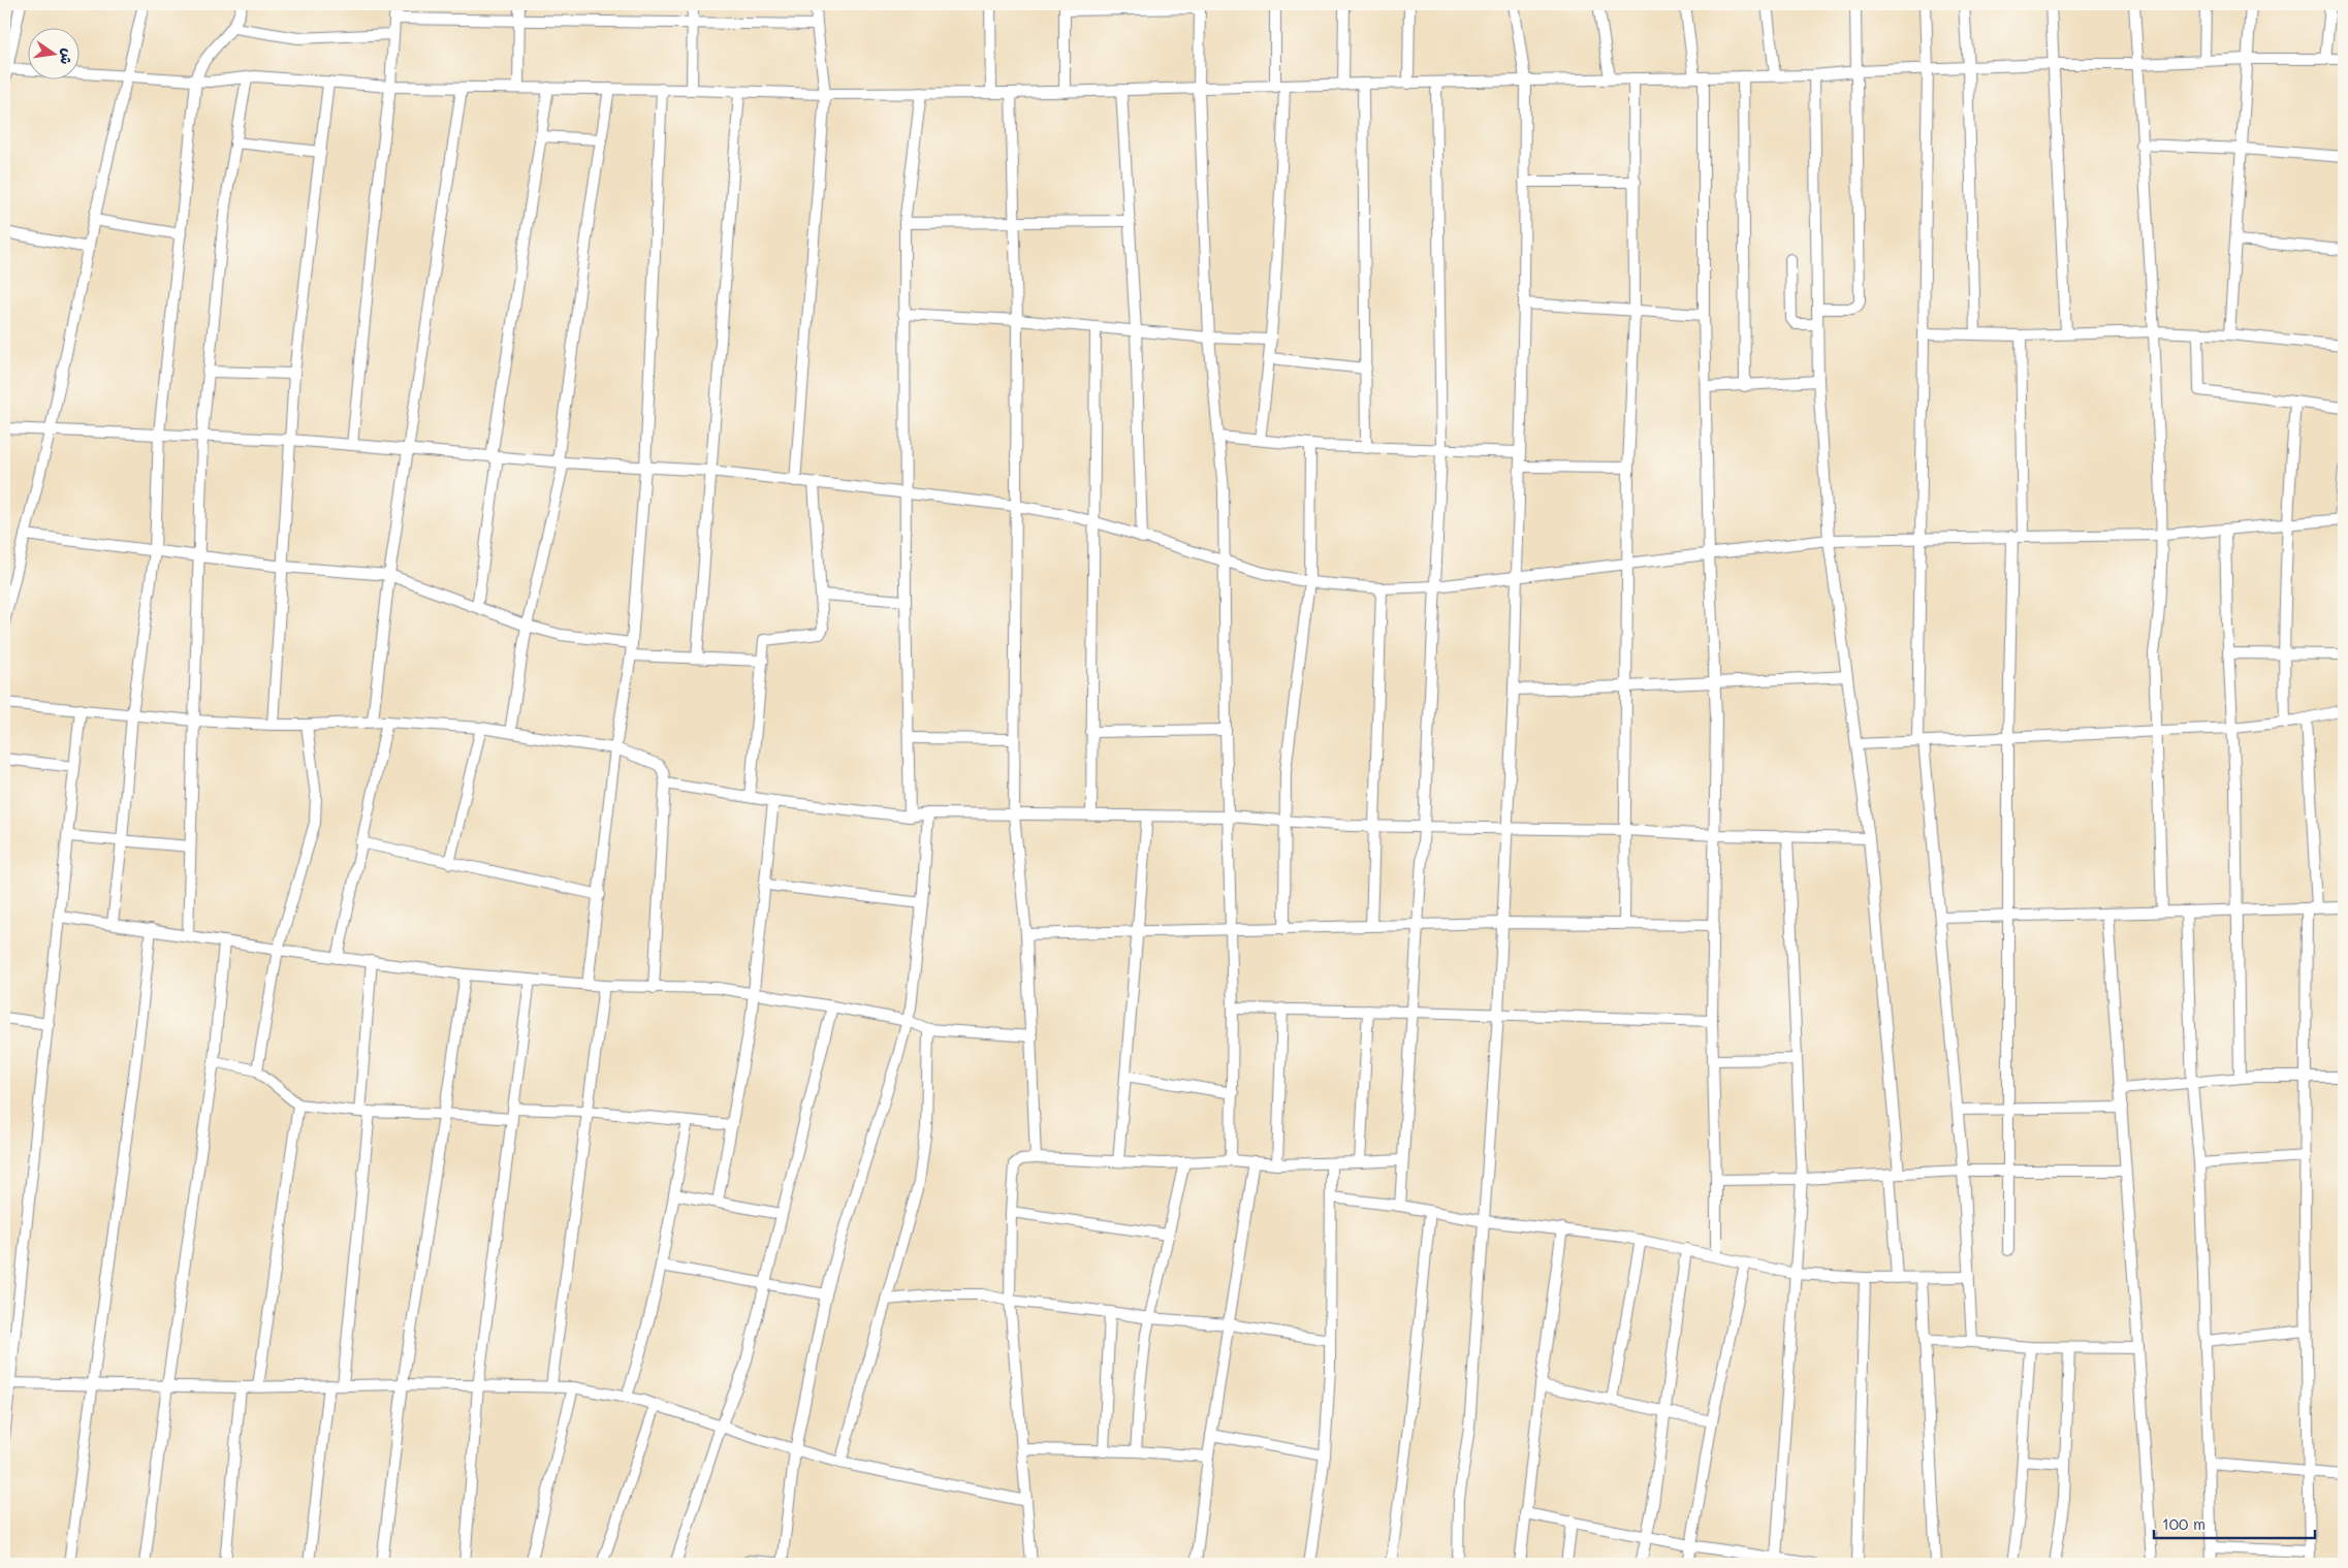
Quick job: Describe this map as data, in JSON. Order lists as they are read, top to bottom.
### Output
{
  "scale_bar": "100 m",
  "north": "right"
}
